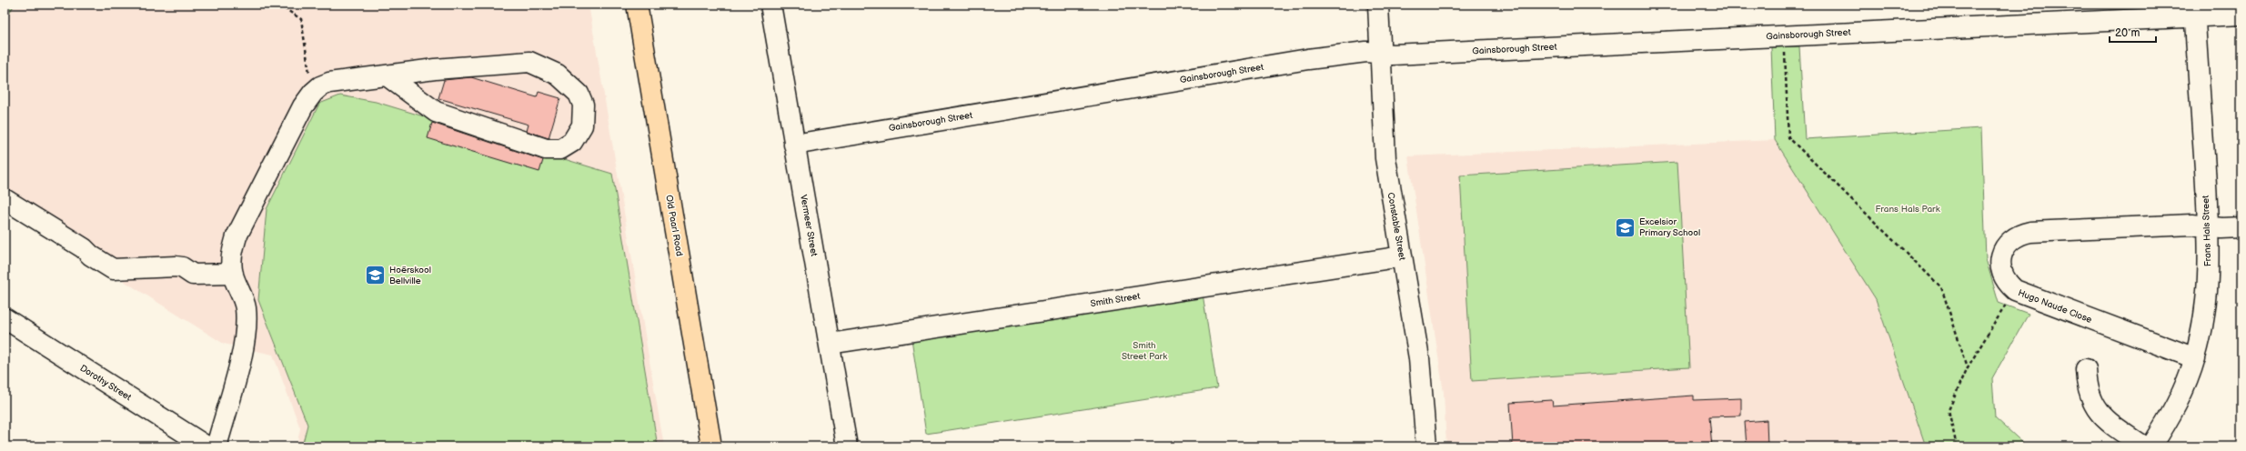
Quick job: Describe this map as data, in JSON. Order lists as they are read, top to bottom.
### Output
{
  "streets": {
    "main road": ["Old Paarl Road"],
    "street": [
      "Gainsborough Street",
      "Vermeer Street",
      "Constable Street",
      "Frans Hals Street",
      "Smith Street",
      "Hugo Naude Close",
      "Dorothy Street"
    ]
  },
  "crossings": [
    ["Gainsborough Street", "Vermeer Street"],
    ["Gainsborough Street", "Constable Street"],
    ["Gainsborough Street", "Frans Hals Street"],
    ["Vermeer Street", "Smith Street"],
    ["Constable Street", "Smith Street"],
    ["Frans Hals Street", "Hugo Naude Close"]
  ],
  "parks": ["Frans Hals Park", "Smith Street Park"],
  "places": {
    "school or university": ["Excelsior Primary School", "Hoërskool Bellville"]
  },
  "scale_bar": "20 m"
}
